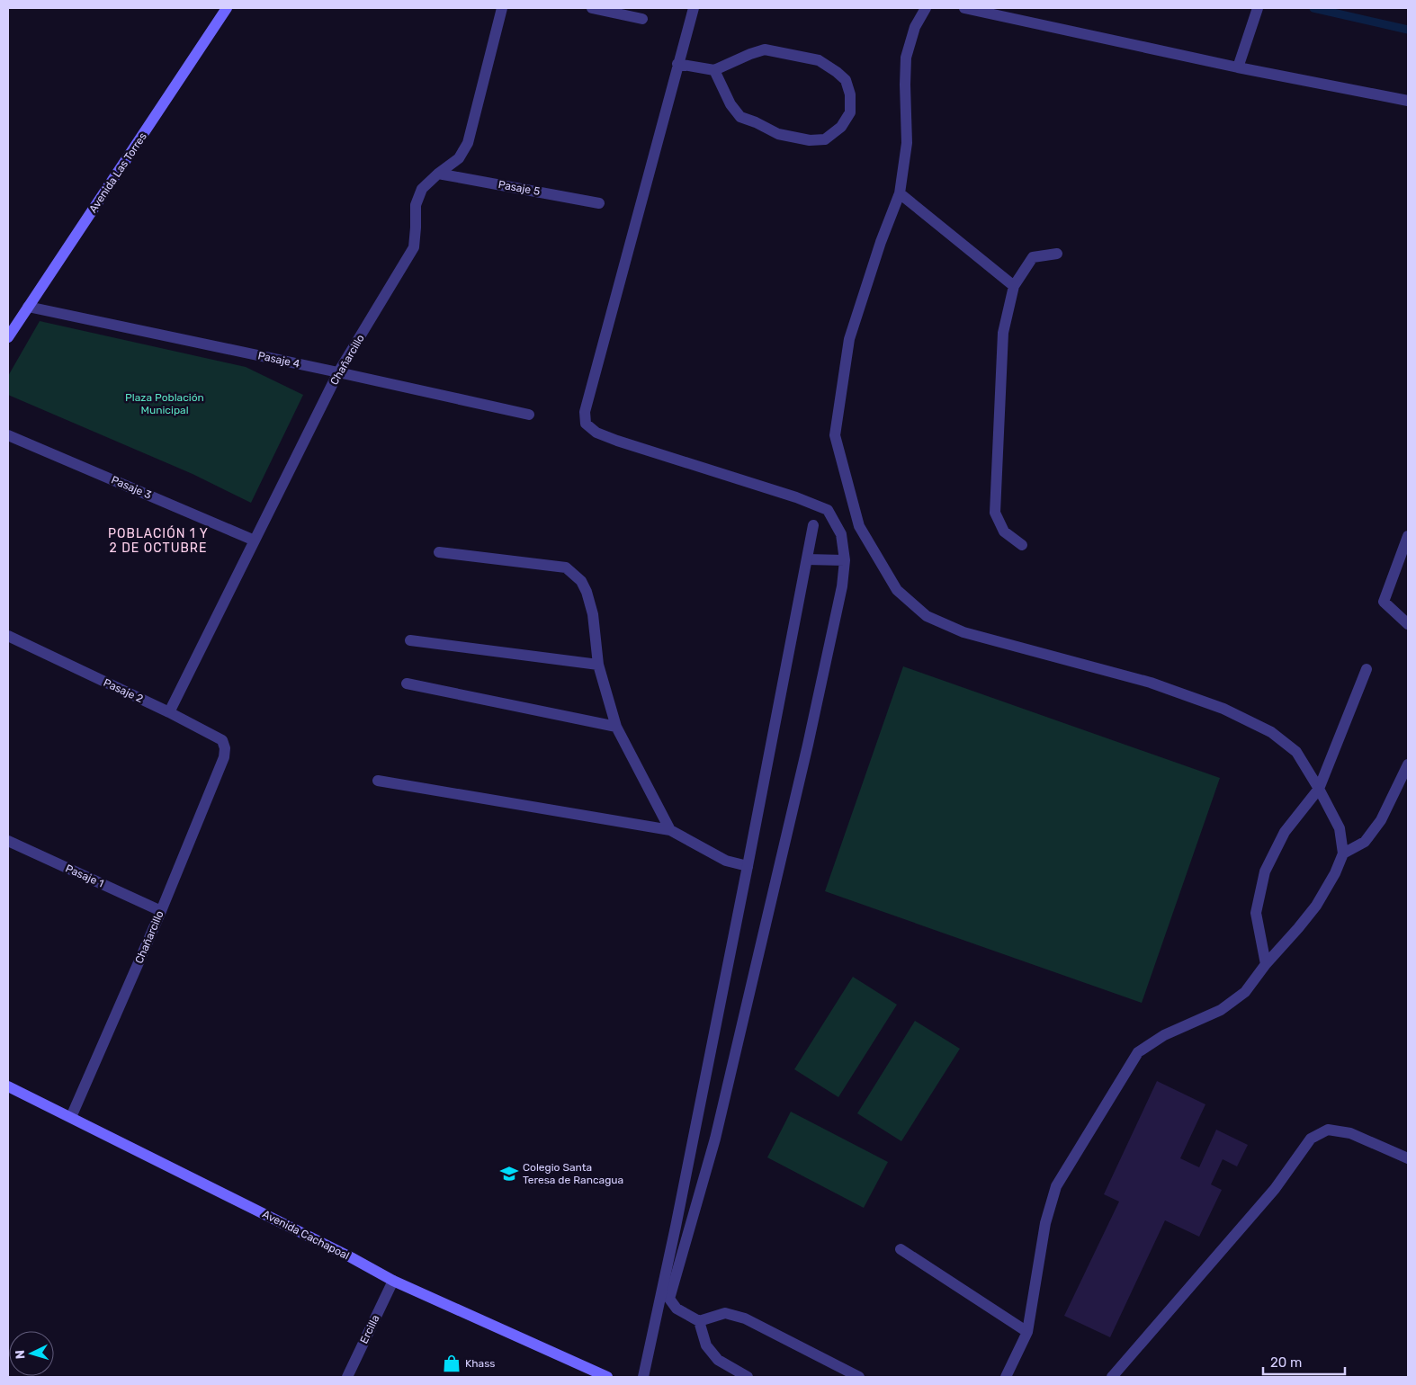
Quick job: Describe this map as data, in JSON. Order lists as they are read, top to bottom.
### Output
{
  "streets": {
    "main road": ["Avenida Las Torres", "Avenida Cachapoal"],
    "street": [
      "Pasaje 5",
      "Pasaje 4",
      "Chañarcillo",
      "Pasaje 3",
      "Pasaje 2",
      "Pasaje 1",
      "Ercilla"
    ]
  },
  "crossings": [
    ["Avenida Las Torres", "Pasaje 4"],
    ["Pasaje 5", "Chañarcillo"],
    ["Pasaje 4", "Chañarcillo"],
    ["Chañarcillo", "Pasaje 3"],
    ["Chañarcillo", "Pasaje 2"],
    ["Chañarcillo", "Pasaje 1"],
    ["Chañarcillo", "Avenida Cachapoal"],
    ["Avenida Cachapoal", "Ercilla"]
  ],
  "districts": ["POBLACIÓN 1 Y 2 DE OCTUBRE"],
  "parks": ["Plaza Población Municipal"],
  "places": {
    "school or university": ["Colegio Santa Teresa de Rancagua"],
    "shop": ["Khass"]
  },
  "scale_bar": "20 m",
  "north": "left"
}
